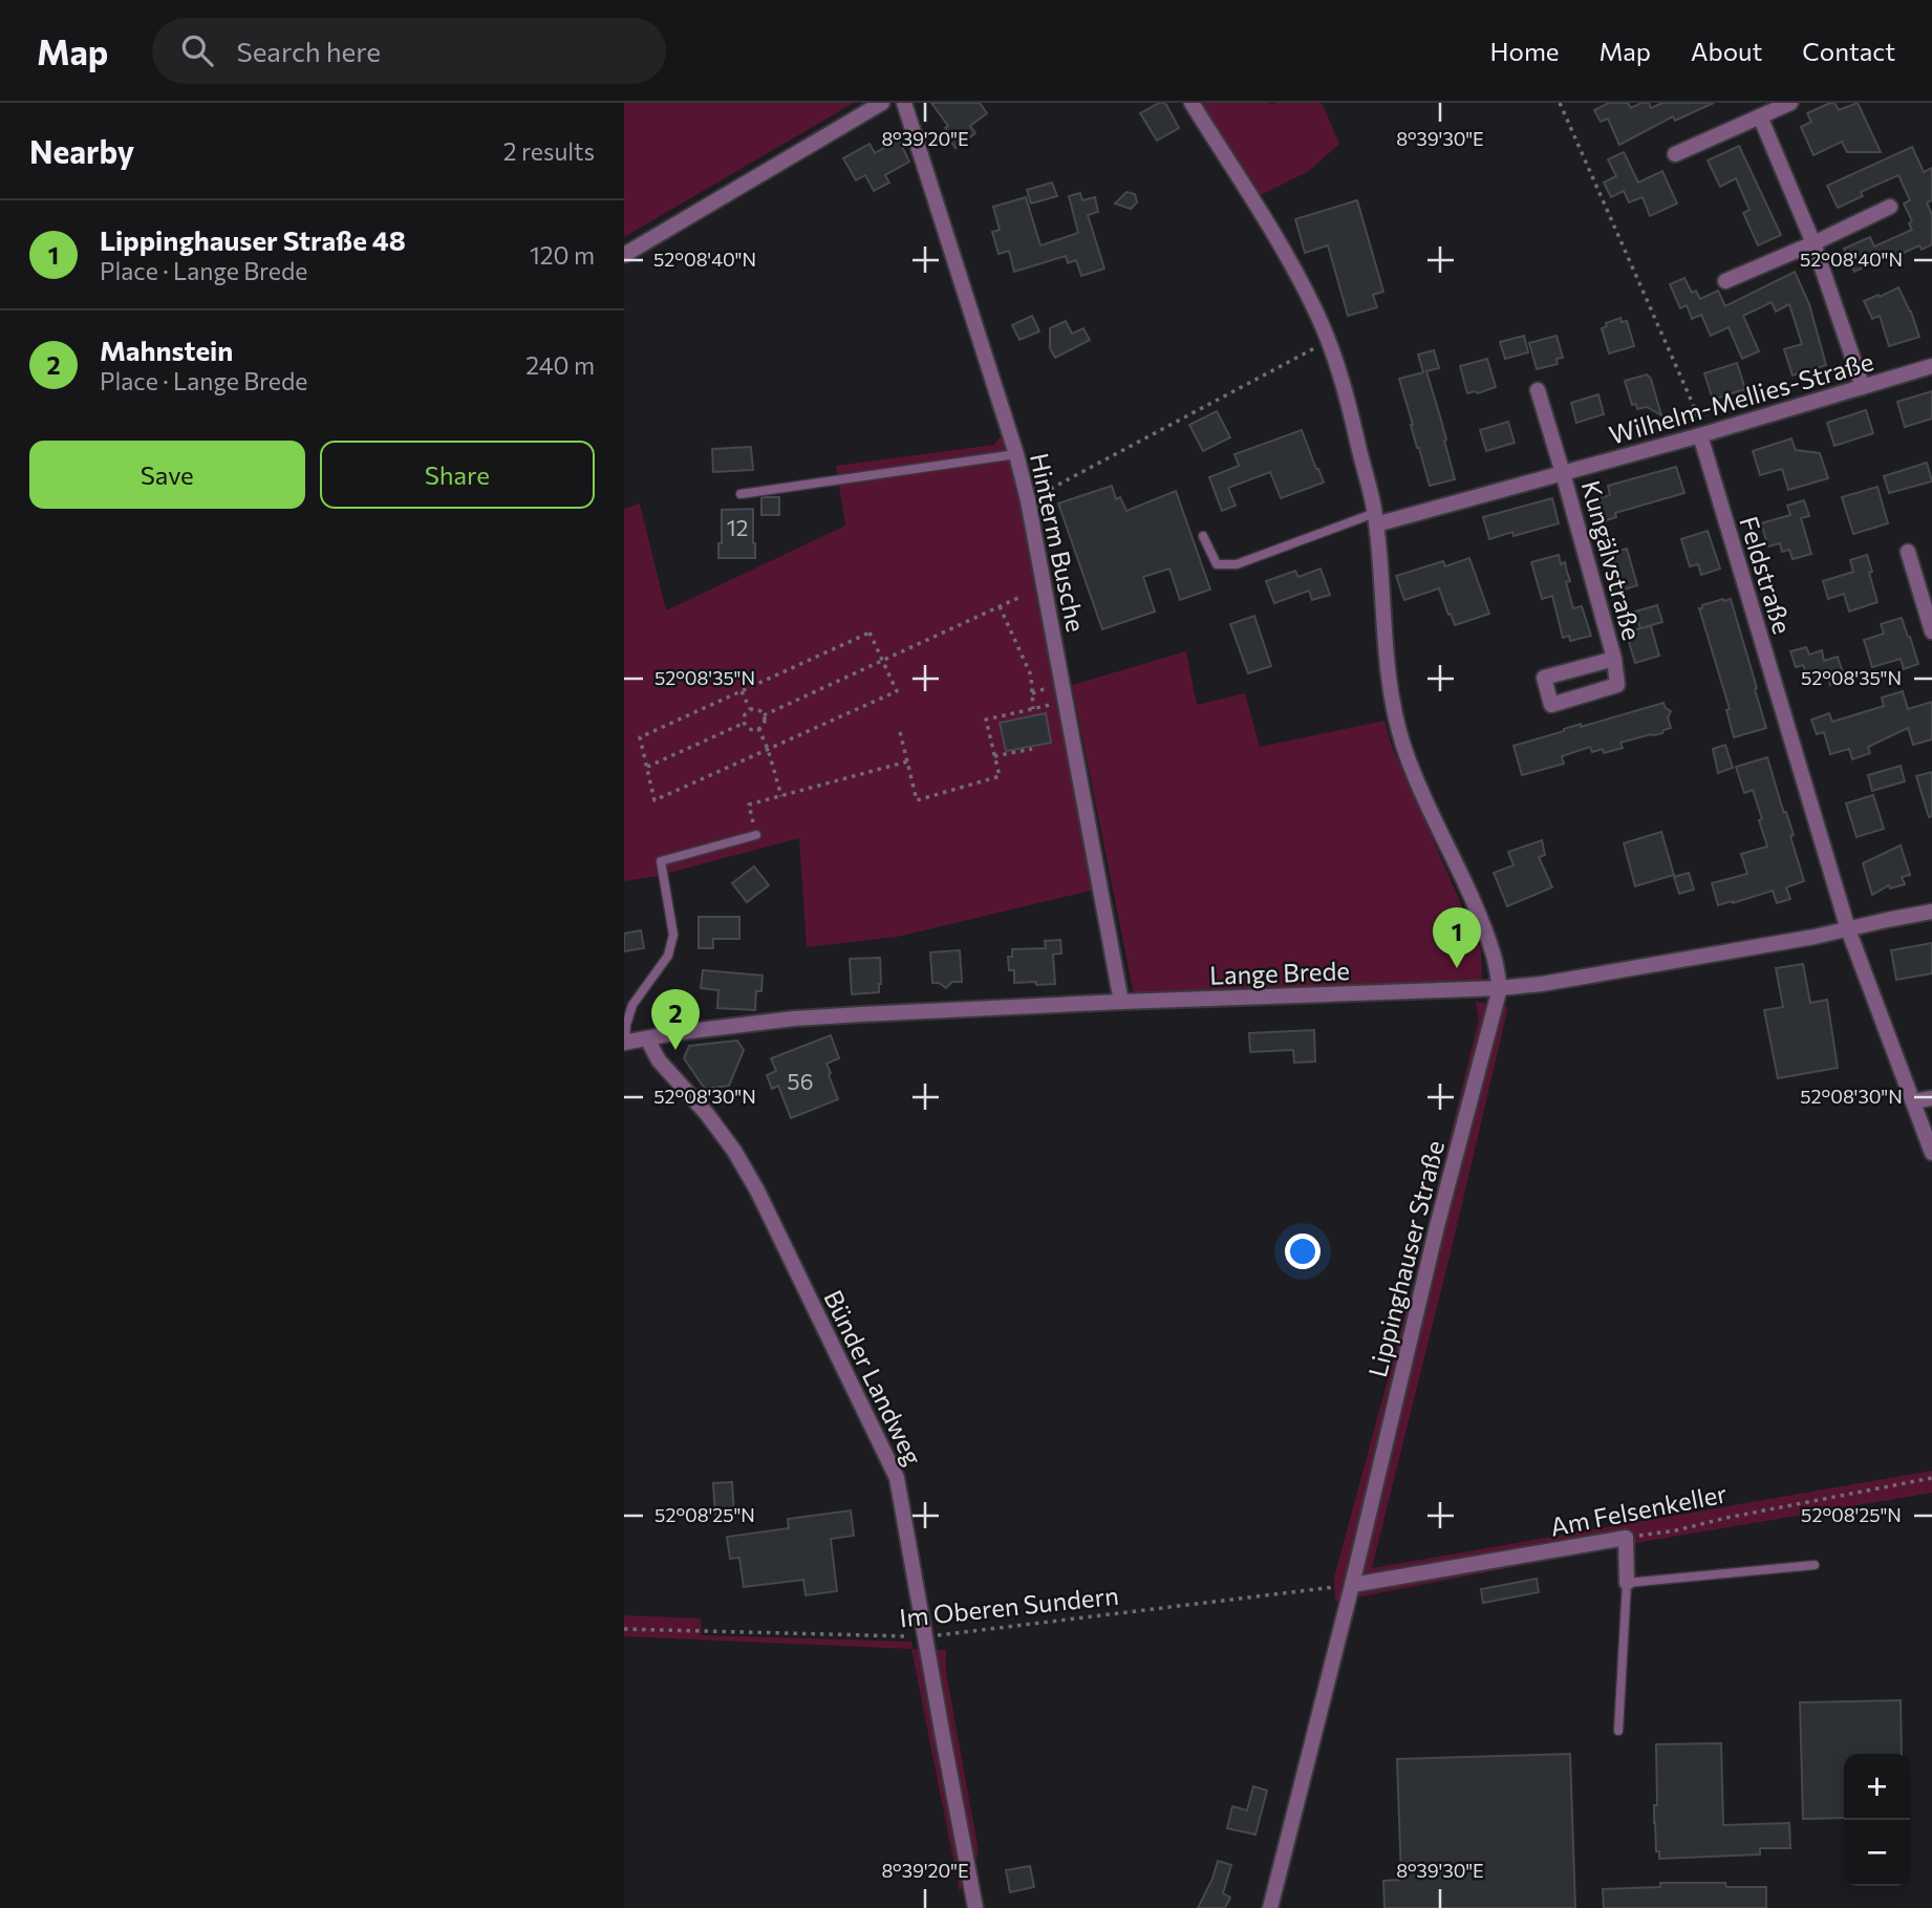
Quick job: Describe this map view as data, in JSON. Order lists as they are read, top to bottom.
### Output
{
  "streets": {
    "street": [
      "Wilhelm-Mellies-Straße",
      "Hinterm Busche",
      "Kungälvstraße",
      "Feldstraße",
      "Lange Brede",
      "Lippinghauser Straße",
      "Bünder Landweg",
      "Am Felsenkeller"
    ],
    "path": ["Im Oberen Sundern"]
  },
  "crossings": [
    ["Wilhelm-Mellies-Straße", "Kungälvstraße"],
    ["Wilhelm-Mellies-Straße", "Feldstraße"],
    ["Wilhelm-Mellies-Straße", "Lippinghauser Straße"],
    ["Hinterm Busche", "Lange Brede"],
    ["Feldstraße", "Lange Brede"],
    ["Lange Brede", "Lippinghauser Straße"],
    ["Lange Brede", "Bünder Landweg"],
    ["Lippinghauser Straße", "Am Felsenkeller"],
    ["Lippinghauser Straße", "Im Oberen Sundern"],
    ["Bünder Landweg", "Im Oberen Sundern"],
    ["Am Felsenkeller", "Im Oberen Sundern"]
  ],
  "house_numbers": ["12", "56"],
  "page": {
    "header": "Map",
    "search": "Search here",
    "nav": [
      "Home",
      "Map",
      "About",
      "Contact"
    ],
    "heading": ["Nearby", "2 results"],
    "list": [
      {
        "mark": "1",
        "name": "Lippinghauser Straße 48",
        "note": "Place · Lange Brede",
        "value": "120 m"
      },
      {
        "mark": "2",
        "name": "Mahnstein",
        "note": "Place · Lange Brede",
        "value": "240 m"
      }
    ],
    "buttons": ["Save", "Share"],
    "pins": ["1", "2"],
    "map_buttons": ["+", "−"]
  },
  "coordinates": [
    "8°39'20\"E",
    "8°39'30\"E",
    "52°08'40\"N",
    "52°08'35\"N",
    "52°08'30\"N",
    "52°08'25\"N"
  ]
}
